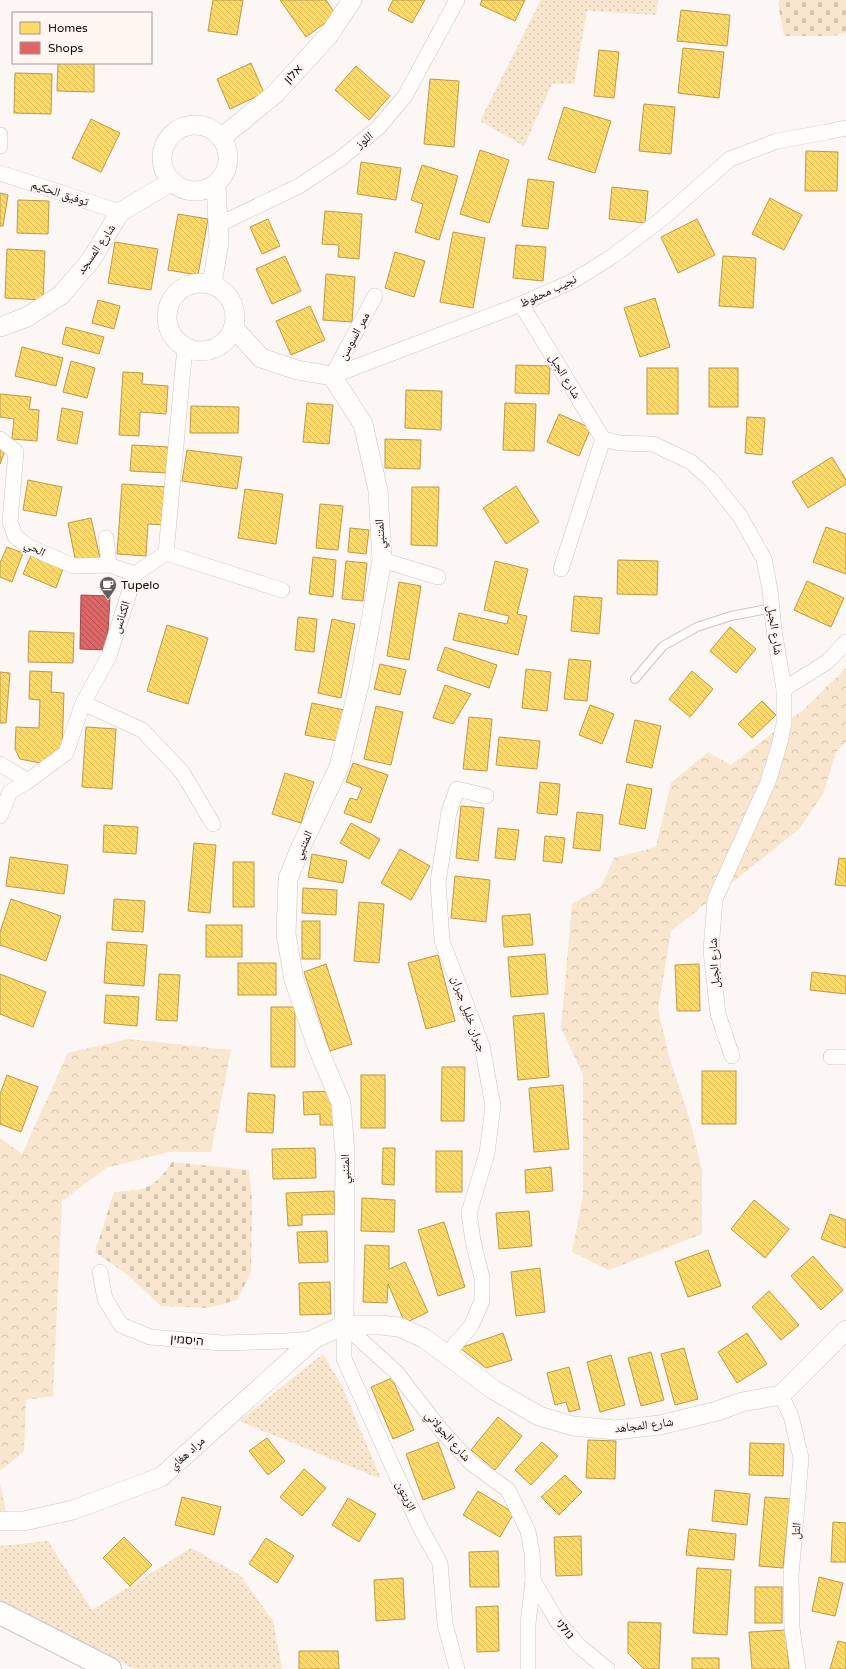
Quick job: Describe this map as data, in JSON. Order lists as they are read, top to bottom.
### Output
{
  "streets": {
    "street": [
      "אלון",
      "اللوز",
      "توفيق الحكيم",
      "شارع المسجد",
      "نجيب محفوظ",
      "ممر السوسن",
      "شارع الجبل",
      "المتنبي",
      "الحي",
      "الكنائس",
      "جبران خليل جبران",
      "היסמין",
      "شارع المجاهد",
      "شارع الجولاني",
      "مراد هغاي",
      "الزيتون",
      "التل",
      "גולני"
    ]
  },
  "crossings": [
    ["אלון", "شارع المسجد"],
    ["توفيق الحكيم", "شارع المسجد"],
    ["نجيب محفوظ", "ممر السوسن"],
    ["نجيب محفوظ", "شارع الجبل"],
    ["نجيب محفوظ", "المتنبي"],
    ["ممر السوسن", "المتنبي"],
    ["المتنبي", "شارع المجاهد"],
    ["المتنبي", "شارع الجولاني"],
    ["المتنبي", "مراد هغاي"],
    ["المتنبي", "الزيتون"],
    ["الحي", "الكنائس"],
    ["جبران خليل جبران", "شارع المجاهد"],
    ["היסמין", "مراد هغاي"],
    ["شارع المجاهد", "شارع الجولاني"],
    ["شارع المجاهد", "مراد هغاي"],
    ["شارع المجاهد", "الزيتون"],
    ["شارع المجاهد", "التل"],
    ["شارع الجولاني", "مراد هغاي"],
    ["شارع الجولاني", "الزيتون"],
    ["شارع الجولاني", "גולני"],
    ["مراد هغاي", "الزيتون"]
  ],
  "places": {
    "cafe": ["Tupelo"]
  },
  "legend": ["Homes", "Shops"]
}
